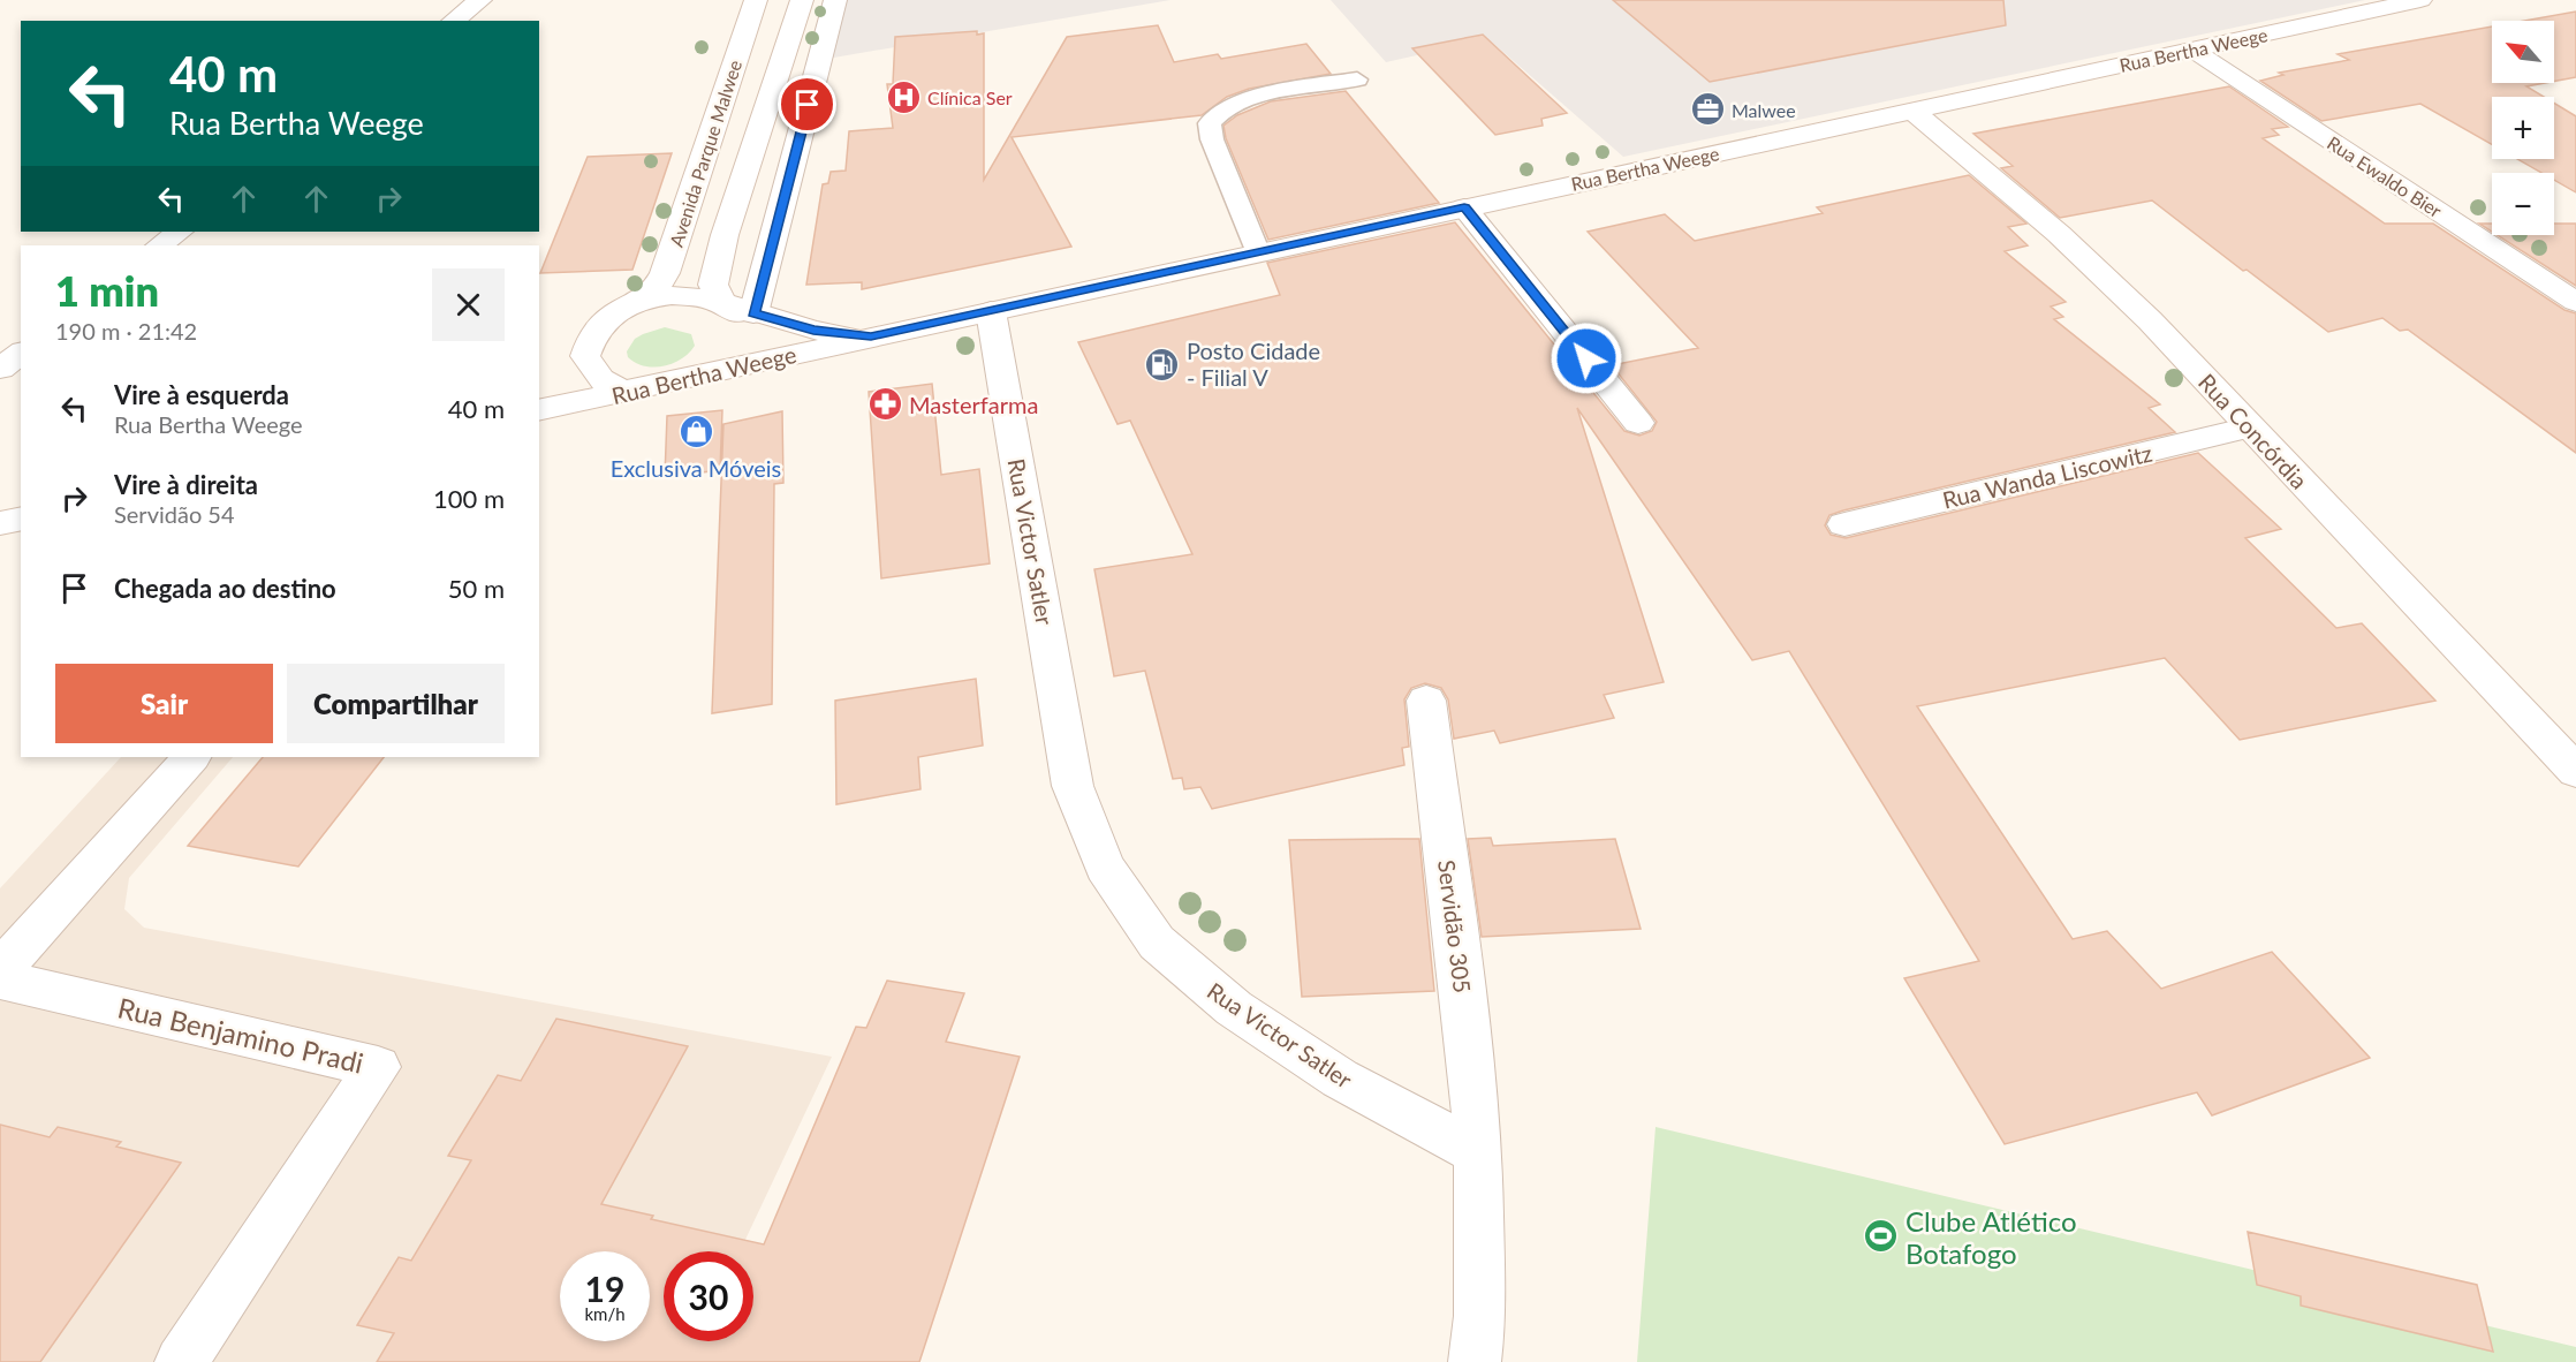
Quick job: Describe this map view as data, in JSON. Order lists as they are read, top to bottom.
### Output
{
  "streets": {
    "main road": [
      "Rua Bertha Weege",
      "Avenida Parque Malwee",
      "Rua Ewaldo Bier",
      "Rua Concórdia",
      "Rua Wanda Liscowitz",
      "Rua Victor Satler",
      "Servidão 305",
      "Rua Benjamino Pradi"
    ]
  },
  "crossings": [
    ["Rua Bertha Weege", "Avenida Parque Malwee"],
    ["Rua Bertha Weege", "Rua Ewaldo Bier"],
    ["Rua Bertha Weege", "Rua Concórdia"],
    ["Rua Bertha Weege", "Rua Victor Satler"],
    ["Rua Concórdia", "Rua Wanda Liscowitz"],
    ["Rua Victor Satler", "Servidão 305"]
  ],
  "places": {
    "hospital": ["Clínica Ser"],
    "office": ["Malwee"],
    "fuel station": ["Posto Cidade - Filial V"],
    "pharmacy": ["Masterfarma"],
    "shop": ["Exclusiva Móveis"],
    "sports": ["Clube Atlético Botafogo"]
  },
  "north": "top left",
  "page": {
    "map_buttons": ["+", "−"],
    "turn": ["40 m", "Rua Bertha Weege"],
    "heading": ["1 min", "190 m · 21:42"],
    "list": [
      {
        "name": "Vire à esquerda",
        "note": "Rua Bertha Weege",
        "value": "40 m"
      },
      {
        "name": "Vire à direita",
        "note": "Servidão 54",
        "value": "100 m"
      },
      {
        "name": "Chegada ao destino",
        "value": "50 m"
      }
    ],
    "buttons": ["Sair", "Compartilhar"],
    "speed": "19 km/h",
    "limit": "30"
  }
}
